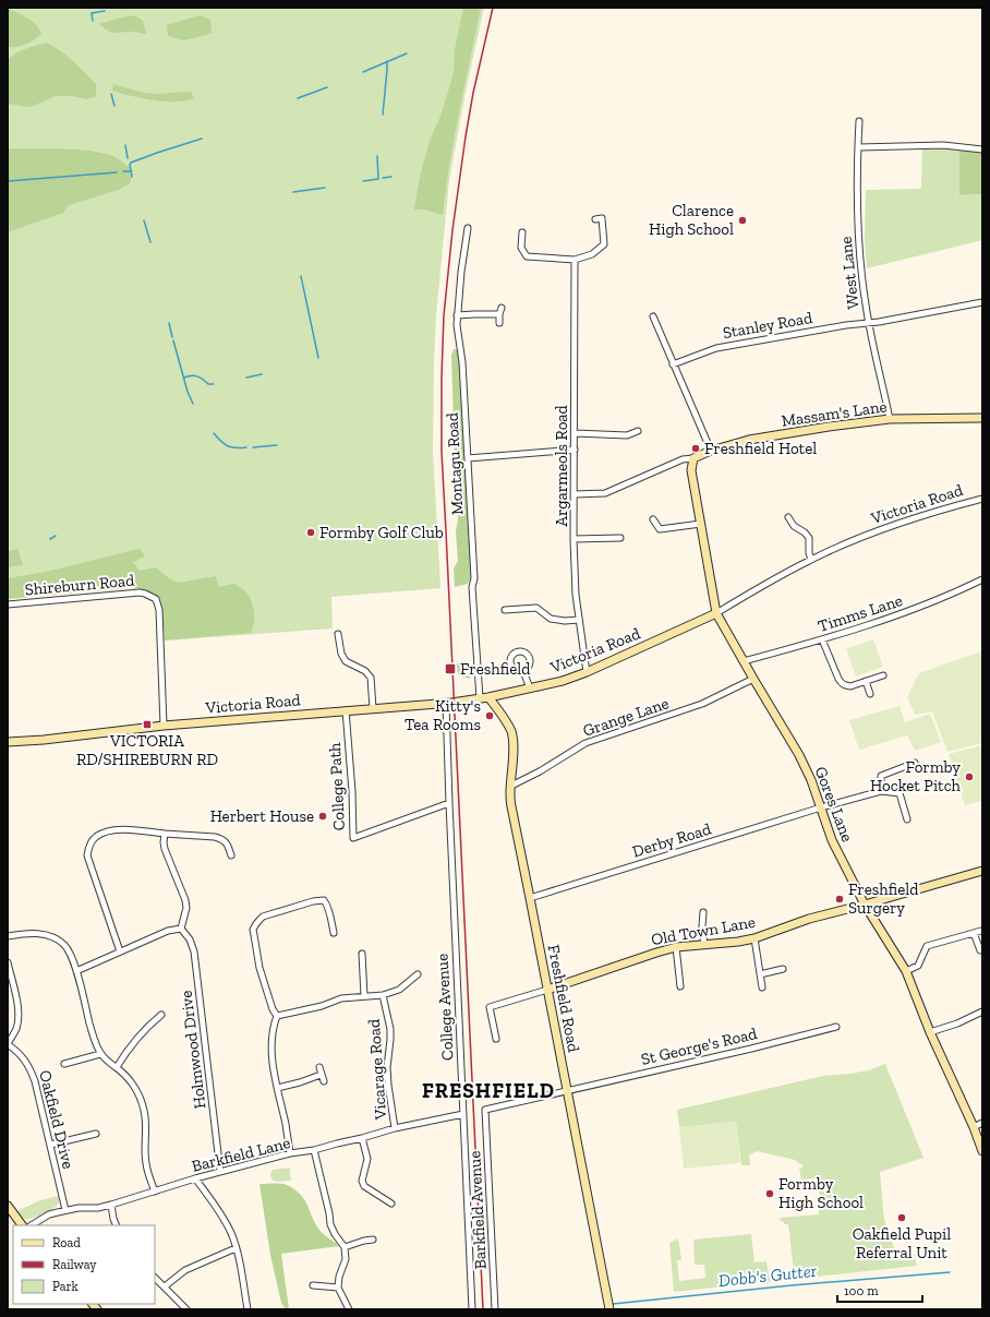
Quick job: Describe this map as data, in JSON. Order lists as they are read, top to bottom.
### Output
{
  "streets": {
    "street": [
      "West Lane",
      "Stanley Road",
      "Massam's Lane",
      "Montagu Road",
      "Argarmeols Road",
      "Victoria Road",
      "Shireburn Road",
      "Timms Lane",
      "Grange Lane",
      "College Path",
      "Gores Lane",
      "Derby Road",
      "Old Town Lane",
      "Freshfield Road",
      "College Avenue",
      "St George's Road",
      "Holmwood Drive",
      "Vicarage Road",
      "Oakfield Drive",
      "Barkfield Lane",
      "Barkfield Avenue"
    ]
  },
  "crossings": [
    ["West Lane", "Stanley Road"],
    ["West Lane", "Massam's Lane"],
    ["Massam's Lane", "Gores Lane"],
    ["Montagu Road", "Victoria Road"],
    ["Argarmeols Road", "Victoria Road"],
    ["Victoria Road", "Shireburn Road"],
    ["Victoria Road", "College Path"],
    ["Victoria Road", "Gores Lane"],
    ["Victoria Road", "Freshfield Road"],
    ["Victoria Road", "College Avenue"],
    ["Timms Lane", "Gores Lane"],
    ["Grange Lane", "Gores Lane"],
    ["Grange Lane", "Freshfield Road"],
    ["College Path", "College Avenue"],
    ["Gores Lane", "Derby Road"],
    ["Gores Lane", "Old Town Lane"],
    ["Derby Road", "Freshfield Road"],
    ["Old Town Lane", "Freshfield Road"],
    ["Freshfield Road", "St George's Road"],
    ["Freshfield Road", "Barkfield Avenue"],
    ["College Avenue", "Barkfield Lane"],
    ["St George's Road", "Barkfield Avenue"],
    ["Holmwood Drive", "Barkfield Lane"],
    ["Vicarage Road", "Barkfield Lane"],
    ["Oakfield Drive", "Barkfield Lane"]
  ],
  "districts": ["FRESHFIELD"],
  "water": ["Dobb's Gutter"],
  "places": {
    "other": [
      "Clarence High School",
      "Freshfield Hotel",
      "Formby Golf Club",
      "Kitty's Tea Rooms",
      "Formby Hocket Pitch",
      "Herbert House",
      "Freshfield Surgery",
      "Formby High School",
      "Oakfield Pupil Referral Unit"
    ],
    "transit": ["Freshfield", "VICTORIA RD/SHIREBURN RD"]
  },
  "legend": ["Road", "Railway", "Park"],
  "scale_bar": "100 m"
}
